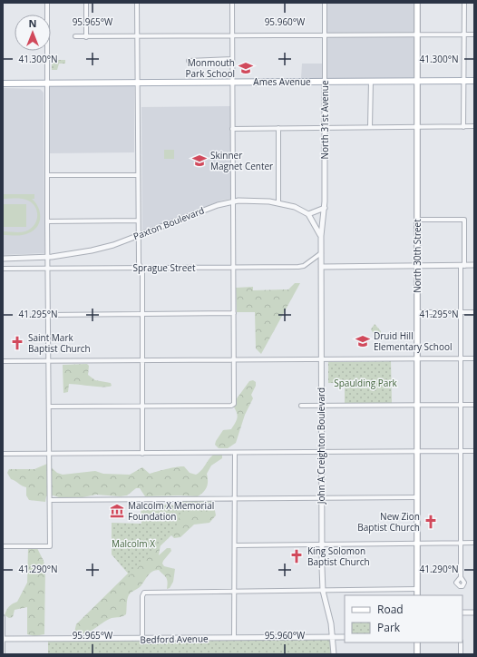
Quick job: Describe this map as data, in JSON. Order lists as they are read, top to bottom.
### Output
{
  "streets": {
    "main road": ["Ames Avenue", "North 30th Street"],
    "street": [
      "North 31st Avenue",
      "Paxton Boulevard",
      "Sprague Street",
      "John A Creighton Boulevard",
      "Bedford Avenue"
    ]
  },
  "crossings": [
    ["Ames Avenue", "North 31st Avenue"],
    ["Ames Avenue", "North 30th Street"],
    ["North 31st Avenue", "John A Creighton Boulevard"],
    ["Sprague Street", "John A Creighton Boulevard"],
    ["John A Creighton Boulevard", "Bedford Avenue"]
  ],
  "parks": ["Spaulding Park", "Malcolm X"],
  "places": {
    "school or university": ["Monmouth Park School", "Skinner Magnet Center", "Druid Hill Elementary School"],
    "church": ["Saint Mark Baptist Church", "New Zion Baptist Church", "King Solomon Baptist Church"],
    "museum": ["Malcolm X Memorial Foundation"]
  },
  "legend": ["Road", "Park"],
  "north": "top",
  "coordinates": [
    "95.965°W",
    "95.960°W",
    "41.300°N",
    "41.295°N",
    "41.290°N"
  ]
}
